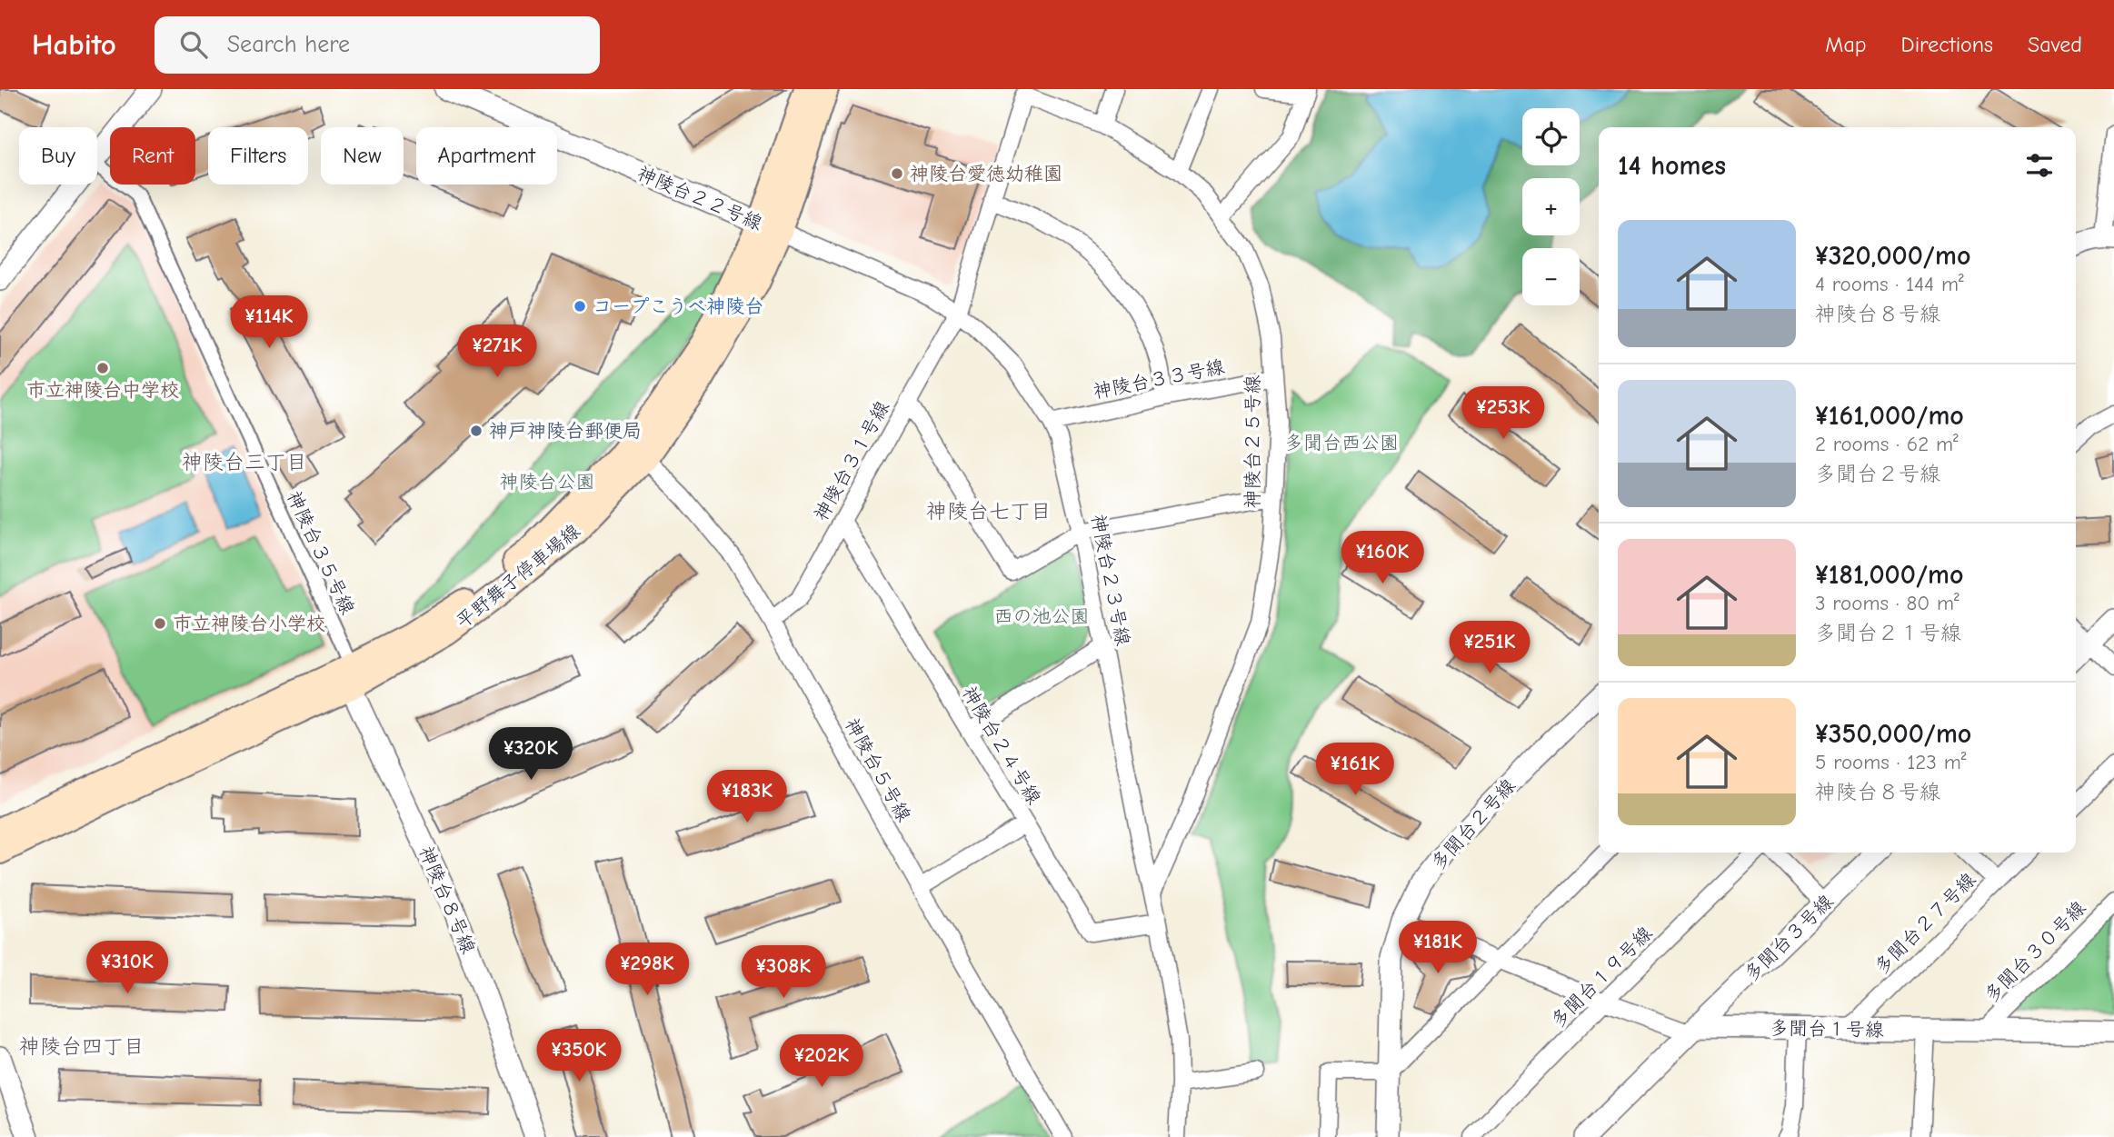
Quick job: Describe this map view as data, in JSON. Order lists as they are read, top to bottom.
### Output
{
  "streets": {
    "main road": ["平野舞子停車場線"],
    "street": [
      "神陵台２２号線",
      "神陵台３３号線",
      "神陵台２５号線",
      "神陵台３１号線",
      "神陵台３５号線",
      "神陵台２３号線",
      "神陵台２４号線",
      "神陵台５号線",
      "多聞台２号線",
      "神陵台８号線",
      "多聞台２７号線",
      "多聞台３号線",
      "多聞台３０号線",
      "多聞台１９号線",
      "多聞台１号線"
    ]
  },
  "crossings": [
    ["神陵台２２号線", "平野舞子停車場線"],
    ["神陵台２２号線", "神陵台２３号線"],
    ["神陵台３３号線", "神陵台２５号線"],
    ["神陵台３３号線", "神陵台２３号線"],
    ["神陵台２５号線", "神陵台３１号線"],
    ["神陵台２５号線", "神陵台２３号線"],
    ["神陵台３１号線", "神陵台２３号線"],
    ["神陵台３１号線", "神陵台２４号線"],
    ["神陵台３１号線", "神陵台５号線"],
    ["神陵台３５号線", "平野舞子停車場線"],
    ["神陵台３５号線", "神陵台８号線"],
    ["平野舞子停車場線", "神陵台２３号線"],
    ["平野舞子停車場線", "神陵台５号線"],
    ["平野舞子停車場線", "神陵台８号線"],
    ["神陵台２３号線", "神陵台２４号線"],
    ["多聞台２７号線", "多聞台１号線"],
    ["多聞台３号線", "多聞台１号線"],
    ["多聞台３０号線", "多聞台１号線"]
  ],
  "districts": ["神陵台三丁目", "神陵台七丁目", "神陵台四丁目"],
  "parks": ["多聞台西公園", "神陵台公園", "西の池公園"],
  "places": [
    "神陵台愛徳幼稚園",
    "コープこうべ神陵台",
    "市立神陵台中学校",
    "神戸神陵台郵便局",
    "市立神陵台小学校"
  ],
  "page": {
    "header": "Habito",
    "search": "Search here",
    "nav": ["Map", "Directions", "Saved"],
    "map_buttons": ["+", "−"],
    "chip": [
      "Buy",
      "Rent",
      "Filters",
      "New",
      "Apartment"
    ],
    "heading": "14 homes",
    "list": [
      {
        "name": "¥320,000/mo",
        "note": "4 rooms · 144 m² · 神陵台８号線"
      },
      {
        "name": "¥161,000/mo",
        "note": "2 rooms · 62 m² · 多聞台２号線"
      },
      {
        "name": "¥181,000/mo",
        "note": "3 rooms · 80 m² · 多聞台２１号線"
      },
      {
        "name": "¥350,000/mo",
        "note": "5 rooms · 123 m² · 神陵台８号線"
      }
    ],
    "price": [
      "¥114K",
      "¥271K",
      "¥253K",
      "¥160K",
      "¥251K",
      "¥320K",
      "¥161K",
      "¥183K",
      "¥181K",
      "¥310K",
      "¥298K",
      "¥308K",
      "¥350K",
      "¥202K"
    ]
  }
}
